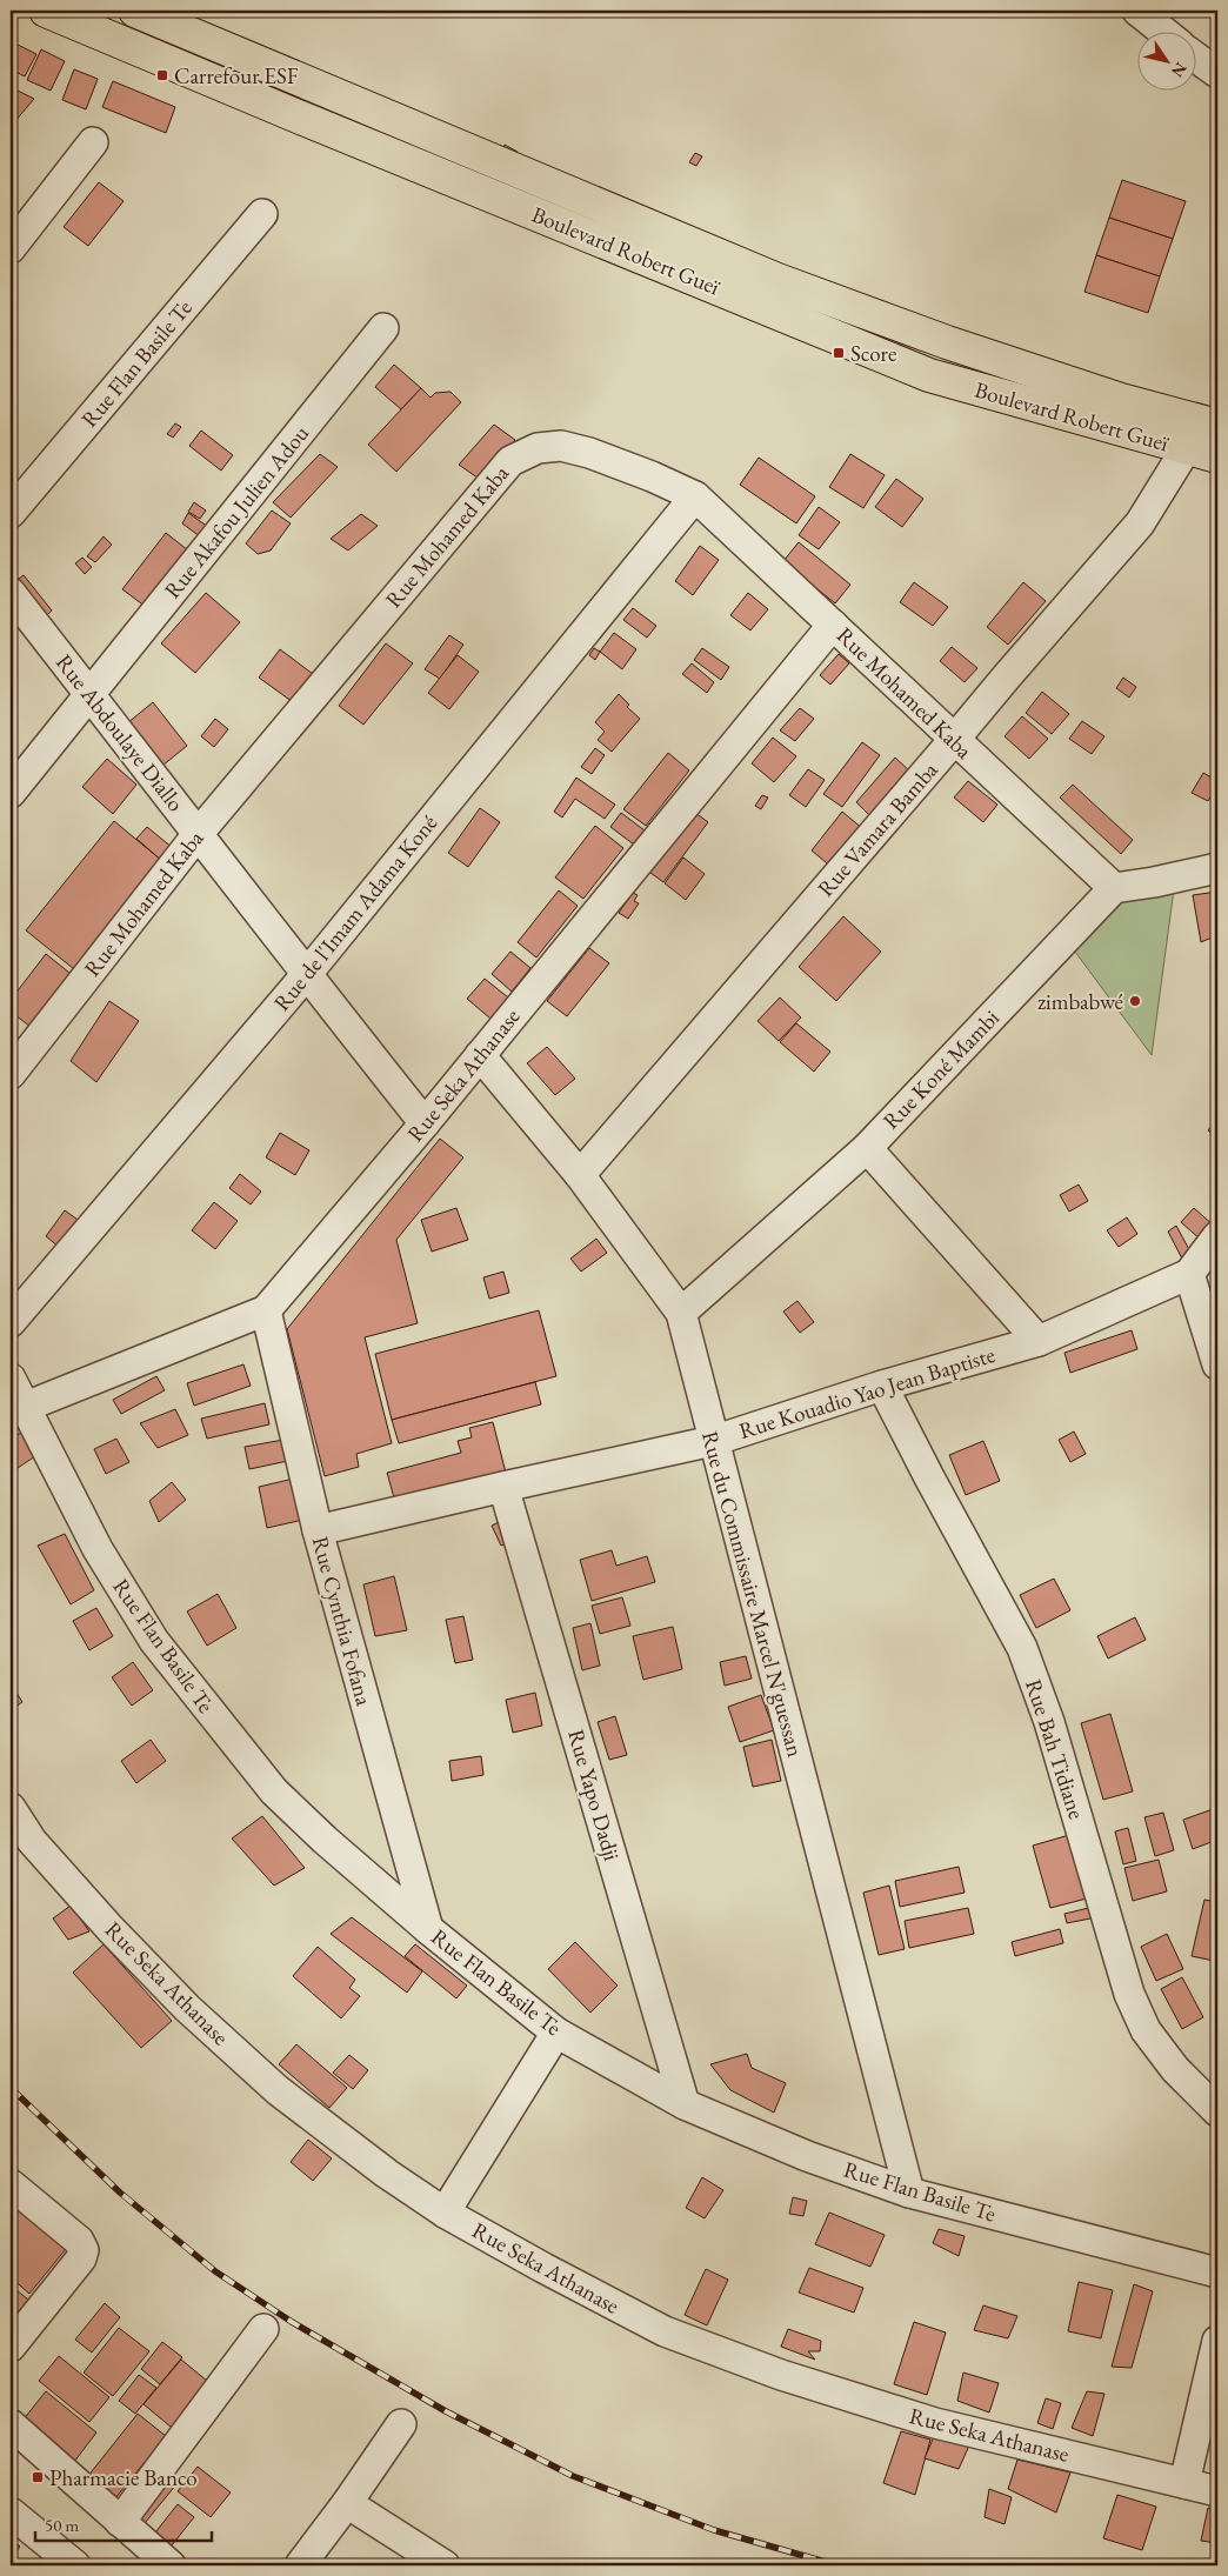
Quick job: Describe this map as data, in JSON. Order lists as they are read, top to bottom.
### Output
{
  "streets": {
    "main road": ["Boulevard Robert Gueï"],
    "street": [
      "Rue Flan Basile Te",
      "Rue Akafou Julien Adou",
      "Rue Mohamed Kaba",
      "Rue Abdoulaye Diallo",
      "Rue Vamara Bamba",
      "Rue de l'Imam Adama Koné",
      "Rue Koné Mambi",
      "Rue Seka Athanase",
      "Rue Kouadio Yao Jean Baptiste",
      "Rue du Commissaire Marcel N'guessan",
      "Rue Cynthia Fofana",
      "Rue Bah Tidiane",
      "Rue Yapo Dadji"
    ]
  },
  "crossings": [
    ["Boulevard Robert Gueï", "Rue Vamara Bamba"],
    ["Rue Flan Basile Te", "Rue Seka Athanase"],
    ["Rue Flan Basile Te", "Rue du Commissaire Marcel N'guessan"],
    ["Rue Flan Basile Te", "Rue Cynthia Fofana"],
    ["Rue Flan Basile Te", "Rue Yapo Dadji"],
    ["Rue Akafou Julien Adou", "Rue Abdoulaye Diallo"],
    ["Rue Mohamed Kaba", "Rue Abdoulaye Diallo"],
    ["Rue Mohamed Kaba", "Rue Vamara Bamba"],
    ["Rue Mohamed Kaba", "Rue de l'Imam Adama Koné"],
    ["Rue Mohamed Kaba", "Rue Koné Mambi"],
    ["Rue Mohamed Kaba", "Rue Seka Athanase"],
    ["Rue Abdoulaye Diallo", "Rue de l'Imam Adama Koné"],
    ["Rue Abdoulaye Diallo", "Rue Seka Athanase"],
    ["Rue Vamara Bamba", "Rue du Commissaire Marcel N'guessan"],
    ["Rue Koné Mambi", "Rue du Commissaire Marcel N'guessan"],
    ["Rue Seka Athanase", "Rue du Commissaire Marcel N'guessan"],
    ["Rue Seka Athanase", "Rue Cynthia Fofana"],
    ["Rue Kouadio Yao Jean Baptiste", "Rue du Commissaire Marcel N'guessan"],
    ["Rue Kouadio Yao Jean Baptiste", "Rue Cynthia Fofana"],
    ["Rue Kouadio Yao Jean Baptiste", "Rue Bah Tidiane"],
    ["Rue Kouadio Yao Jean Baptiste", "Rue Yapo Dadji"]
  ],
  "places": {
    "transit": ["Carrefour ESF", "Score", "Pharmacie Banco"],
    "other": ["zimbabwé"]
  },
  "scale_bar": "50 m",
  "north": "bottom right"
}
